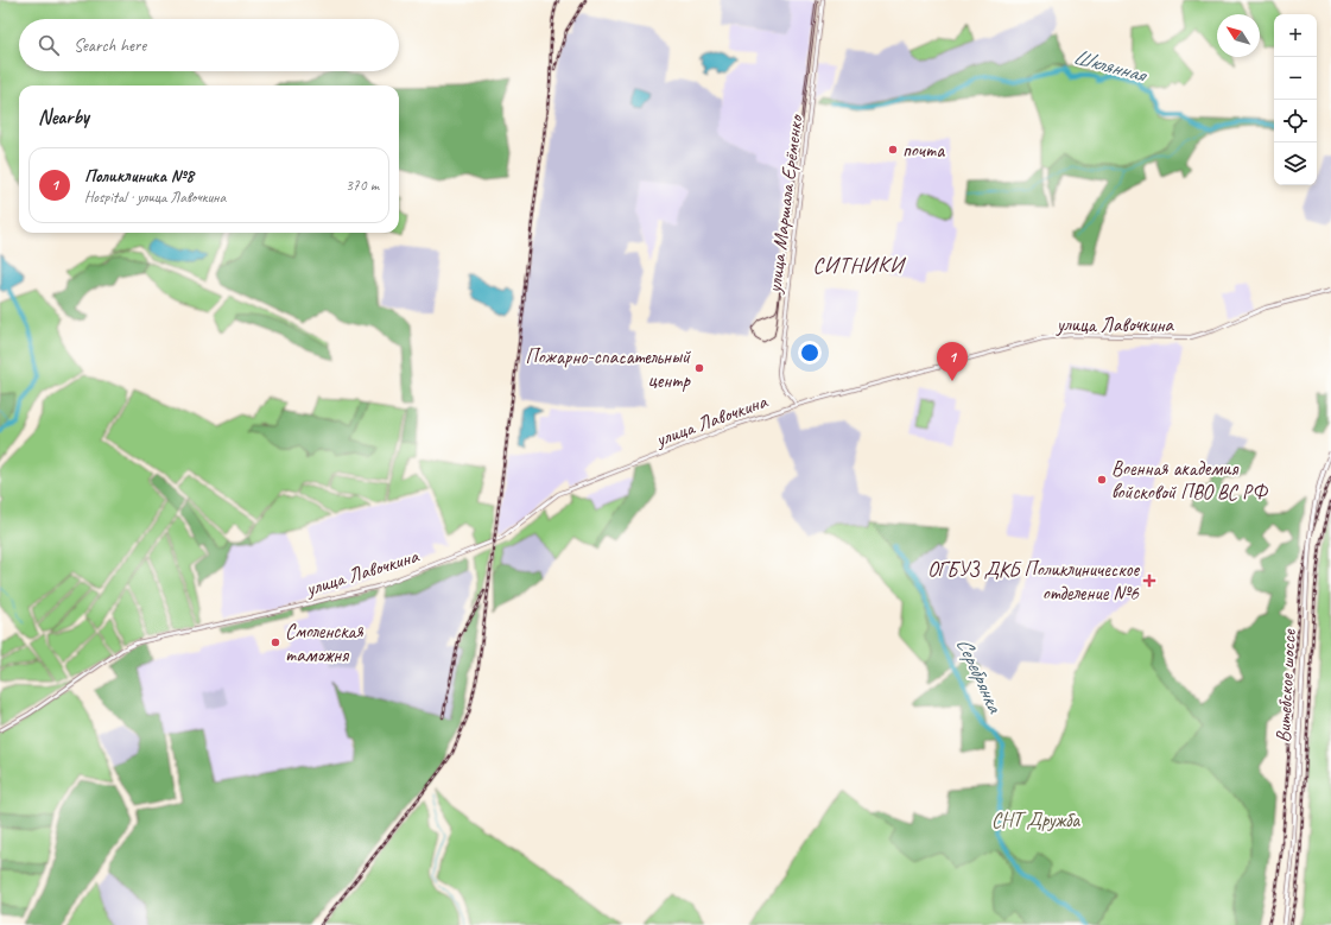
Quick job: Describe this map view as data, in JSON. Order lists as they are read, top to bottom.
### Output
{
  "streets": {
    "main road": ["улица Маршала Ерёменко", "улица Лавочкина", "Витебское шоссе"]
  },
  "crossings": [
    ["улица Маршала Ерёменко", "улица Лавочкина"]
  ],
  "districts": ["СИТНИКИ"],
  "water": ["Шклянная", "Серебрянка"],
  "parks": ["СНТ Дружба"],
  "places": {
    "other": [
      "почта",
      "Пожарно-спасательный центр",
      "Военная академия войсковой ПВО ВС РФ",
      "Смоленская таможня"
    ],
    "health": ["ОГБУЗ ДКБ Поликлиническое отделение №6"]
  },
  "north": "top left",
  "page": {
    "map_buttons": ["+", "−"],
    "search": "Search here",
    "heading": "Nearby",
    "list": [
      {
        "mark": "1",
        "name": "Поликлиника №8",
        "note": "Hospital · улица Лавочкина",
        "value": "370 m"
      }
    ],
    "pins": "1"
  }
}
